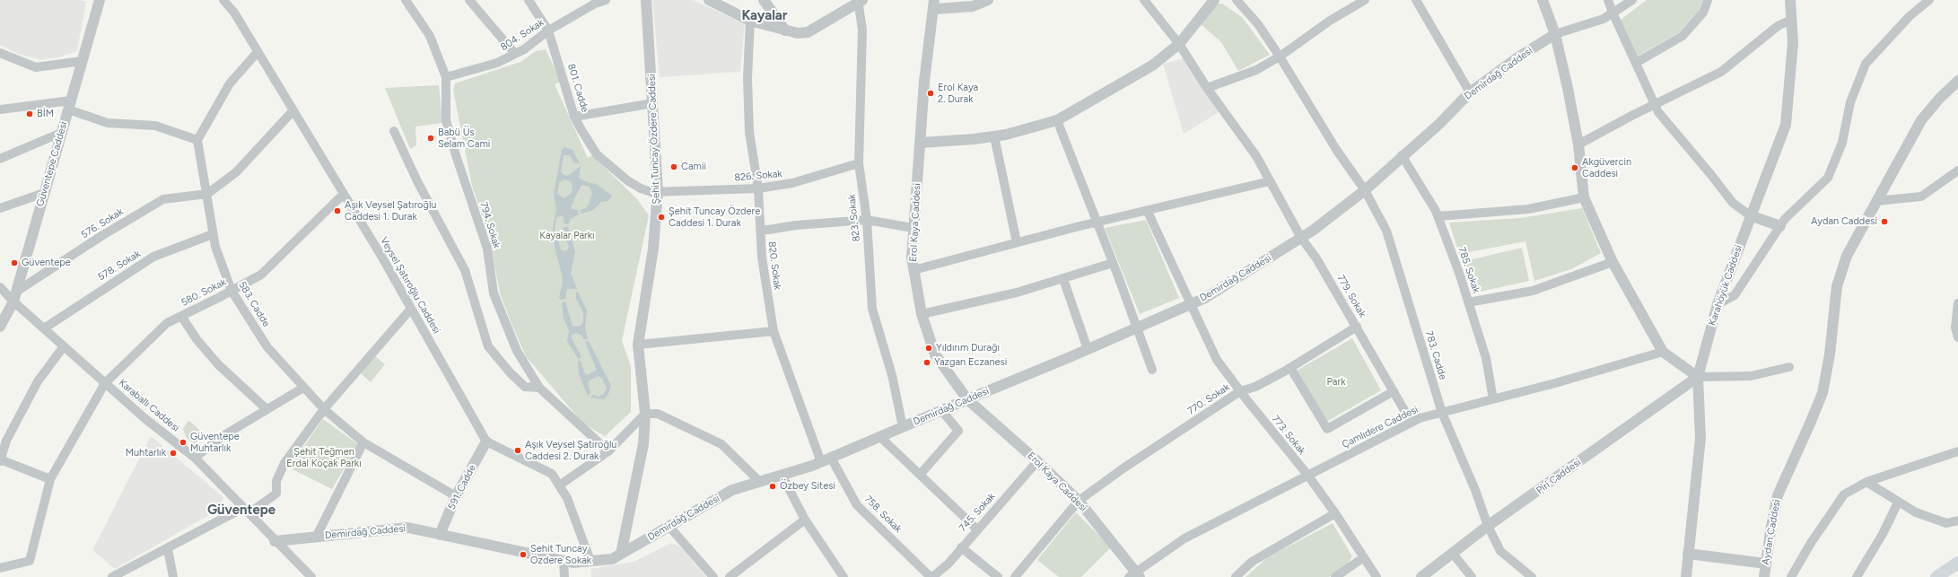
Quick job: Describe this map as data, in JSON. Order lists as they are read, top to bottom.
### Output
{
  "streets": {
    "street": [
      "804. Sokak",
      "Demirdağ Caddesi",
      "801. Cadde",
      "Şehit Tuncay Özdere Caddesi",
      "Güventepe Caddesi",
      "826. Sokak",
      "823. Sokak",
      "Erol Kaya Caddesi",
      "576. Sokak",
      "794. Sokak",
      "578. Sokak",
      "820. Sokak",
      "785. Sokak",
      "Veysel Şatıroğlu Caddesi",
      "Karahöyük Caddesi",
      "580. Sokak",
      "779. Sokak",
      "583. Cadde",
      "783. Cadde",
      "770. Sokak",
      "Karaballı Caddesi",
      "Çamlıdere Caddesi",
      "773. Sokak",
      "Piri Caddesi",
      "591. Cadde",
      "745. Sokak",
      "758. Sokak",
      "Aydan Caddesi"
    ]
  },
  "crossings": [
    ["804. Sokak", "801. Cadde"],
    ["804. Sokak", "794. Sokak"],
    ["Demirdağ Caddesi", "Şehit Tuncay Özdere Caddesi"],
    ["Demirdağ Caddesi", "823. Sokak"],
    ["Demirdağ Caddesi", "Erol Kaya Caddesi"],
    ["Demirdağ Caddesi", "820. Sokak"],
    ["Demirdağ Caddesi", "785. Sokak"],
    ["Demirdağ Caddesi", "779. Sokak"],
    ["Demirdağ Caddesi", "783. Cadde"],
    ["Demirdağ Caddesi", "Karaballı Caddesi"],
    ["Demirdağ Caddesi", "773. Sokak"],
    ["Demirdağ Caddesi", "591. Cadde"],
    ["Demirdağ Caddesi", "758. Sokak"],
    ["801. Cadde", "Şehit Tuncay Özdere Caddesi"],
    ["801. Cadde", "826. Sokak"],
    ["Şehit Tuncay Özdere Caddesi", "826. Sokak"],
    ["Güventepe Caddesi", "576. Sokak"],
    ["Güventepe Caddesi", "Karaballı Caddesi"],
    ["826. Sokak", "823. Sokak"],
    ["826. Sokak", "820. Sokak"],
    ["Erol Kaya Caddesi", "770. Sokak"],
    ["Erol Kaya Caddesi", "Çamlıdere Caddesi"],
    ["Erol Kaya Caddesi", "745. Sokak"],
    ["576. Sokak", "583. Cadde"],
    ["576. Sokak", "Karaballı Caddesi"],
    ["578. Sokak", "583. Cadde"],
    ["578. Sokak", "Karaballı Caddesi"],
    ["820. Sokak", "758. Sokak"],
    ["785. Sokak", "Çamlıdere Caddesi"],
    ["Veysel Şatıroğlu Caddesi", "580. Sokak"],
    ["Veysel Şatıroğlu Caddesi", "591. Cadde"],
    ["Karahöyük Caddesi", "Piri Caddesi"],
    ["580. Sokak", "583. Cadde"],
    ["580. Sokak", "Karaballı Caddesi"],
    ["779. Sokak", "770. Sokak"],
    ["779. Sokak", "Çamlıdere Caddesi"],
    ["583. Cadde", "591. Cadde"],
    ["783. Cadde", "Çamlıdere Caddesi"],
    ["783. Cadde", "Piri Caddesi"],
    ["770. Sokak", "773. Sokak"],
    ["Çamlıdere Caddesi", "773. Sokak"],
    ["745. Sokak", "758. Sokak"]
  ],
  "districts": ["Kayalar", "Güventepe"],
  "parks": ["Kayalar Parkı", "Park", "Şehit Teğmen Erdal Koçak Parkı"],
  "places": [
    "Erol Kaya 2. Durak",
    "BİM",
    "Babü Üs Selam Cami",
    "Camii",
    "Akgüvercin Caddesi",
    "Aşık Veysel Şatıroğlu Caddesi 1. Durak",
    "Şehit Tuncay Özdere Caddesi 1. Durak",
    "Aydan Caddesi",
    "Güventepe",
    "Yıldırım Durağı",
    "Yazgan Eczanesi",
    "Güventepe Muhtarlık",
    "Aşık Veysel Şatıroğlu Caddesi 2. Durak",
    "Muhtarlık",
    "Özbey Sitesi",
    "Şehit Tuncay Özdere Sokak"
  ]
}
